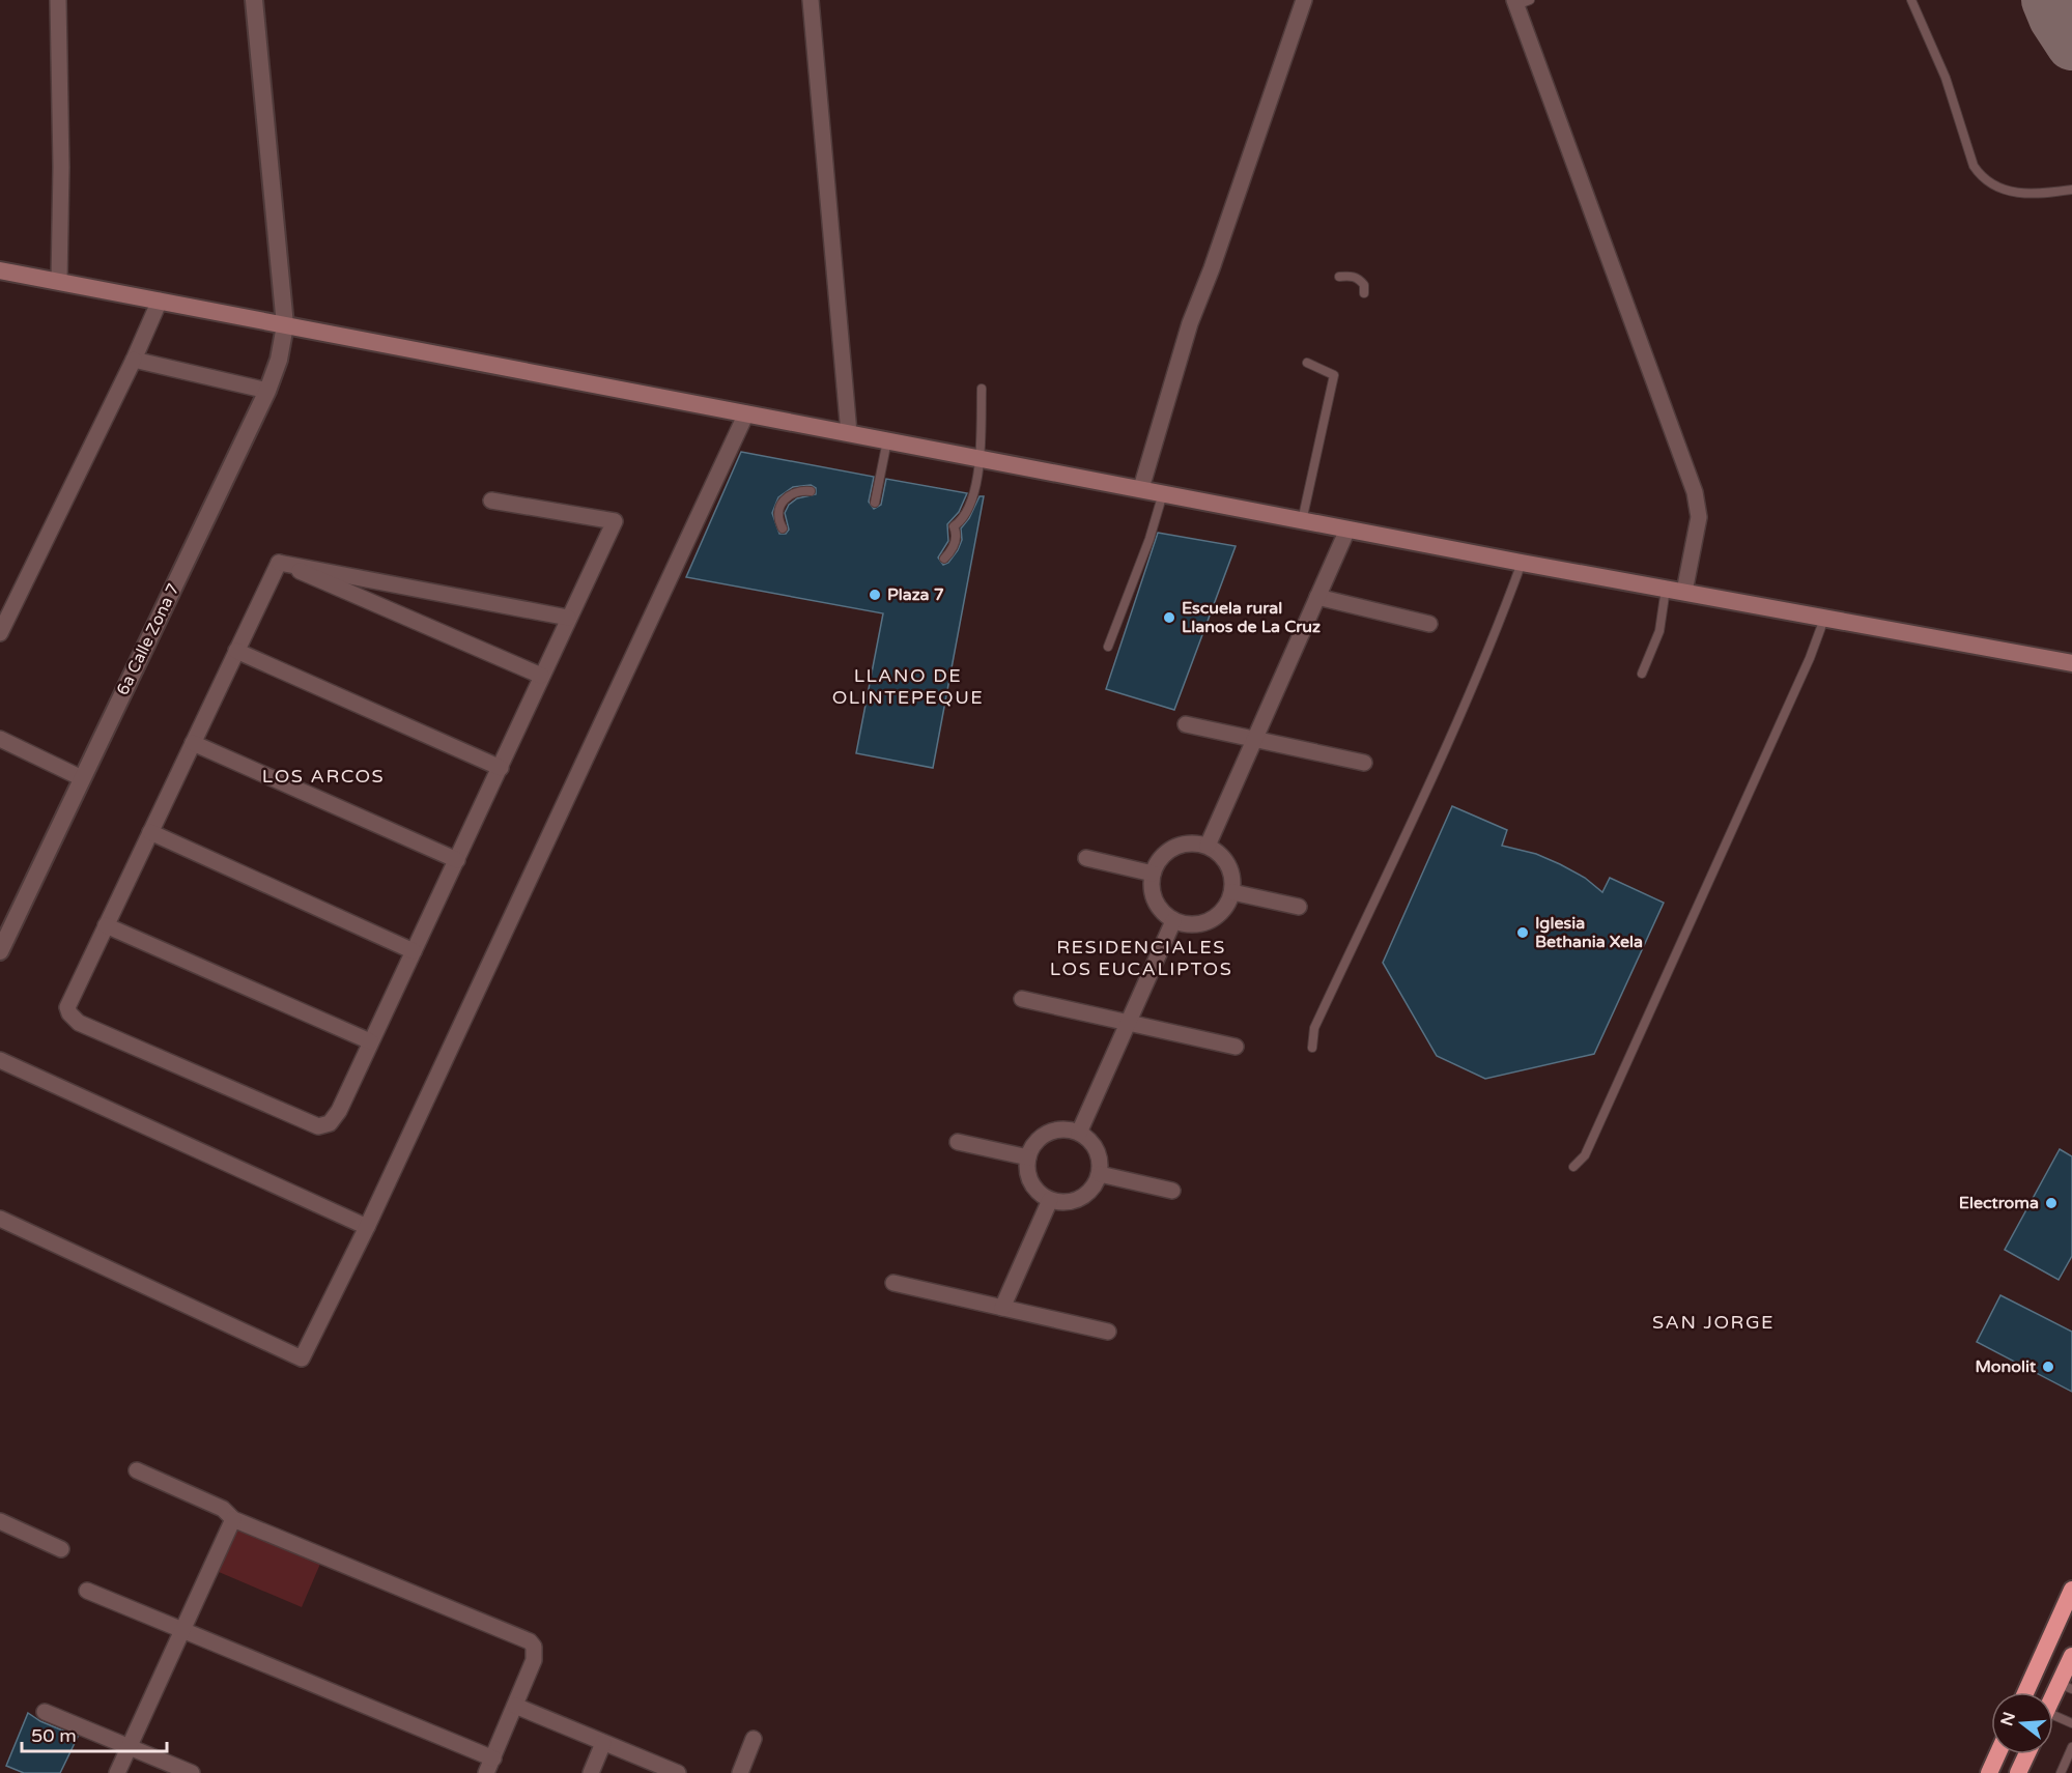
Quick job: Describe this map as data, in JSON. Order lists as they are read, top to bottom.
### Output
{
  "streets": {
    "street": ["6a Calle Zona 7"]
  },
  "districts": [
    "LLANO DE OLINTEPEQUE",
    "LOS ARCOS",
    "RESIDENCIALES LOS EUCALIPTOS",
    "SAN JORGE"
  ],
  "places": [
    "Plaza 7",
    "Escuela rural Llanos de La Cruz",
    "Iglesia Bethania Xela",
    "Electroma",
    "Monolit"
  ],
  "scale_bar": "50 m",
  "north": "left"
}
